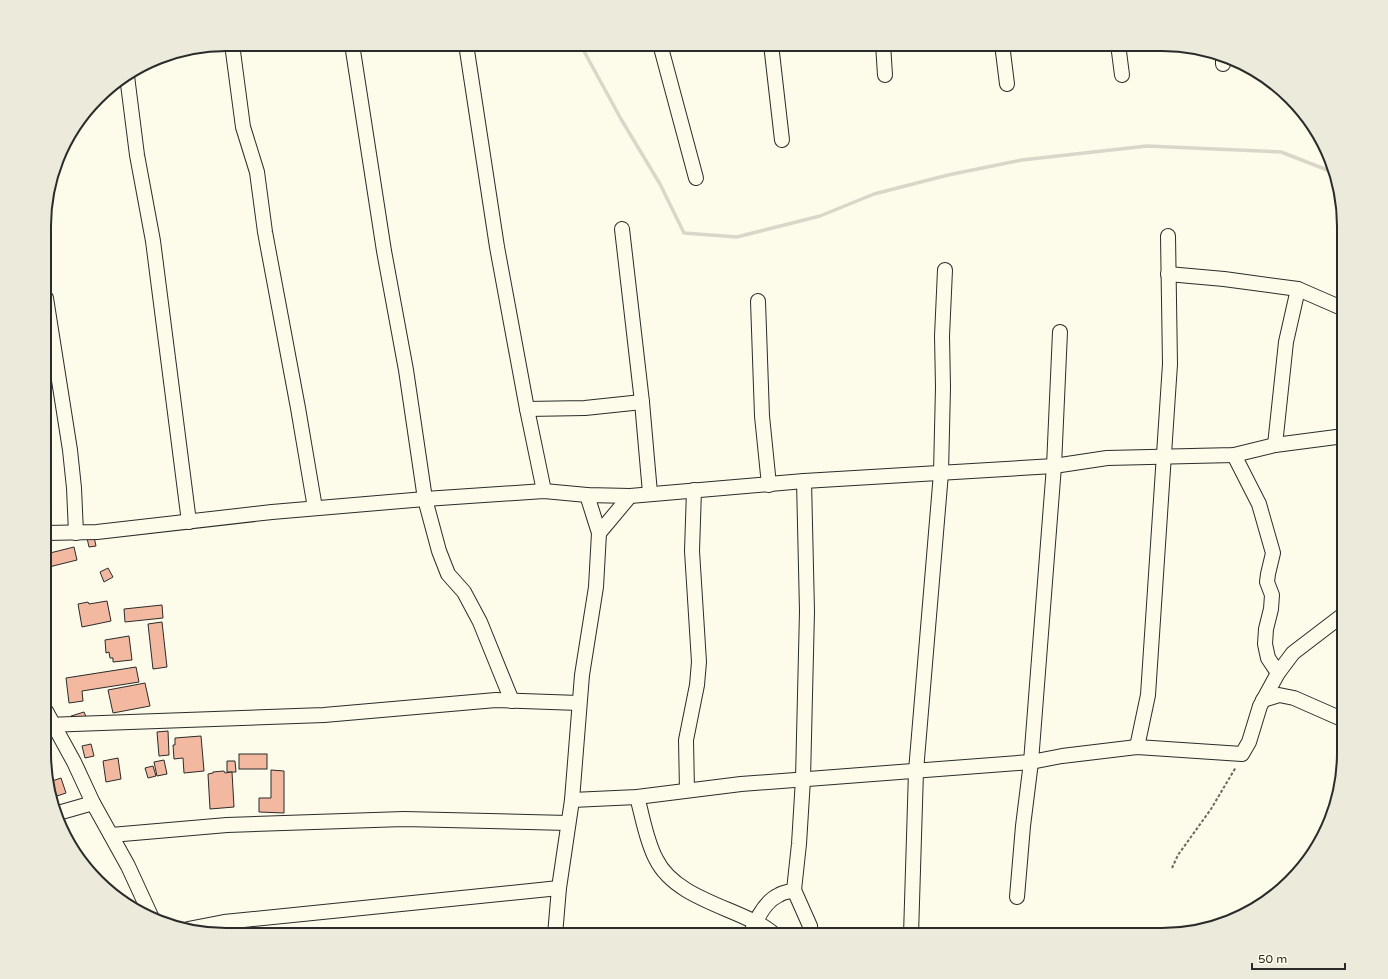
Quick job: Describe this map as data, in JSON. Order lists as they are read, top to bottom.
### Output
{
  "scale_bar": "50 m"
}
